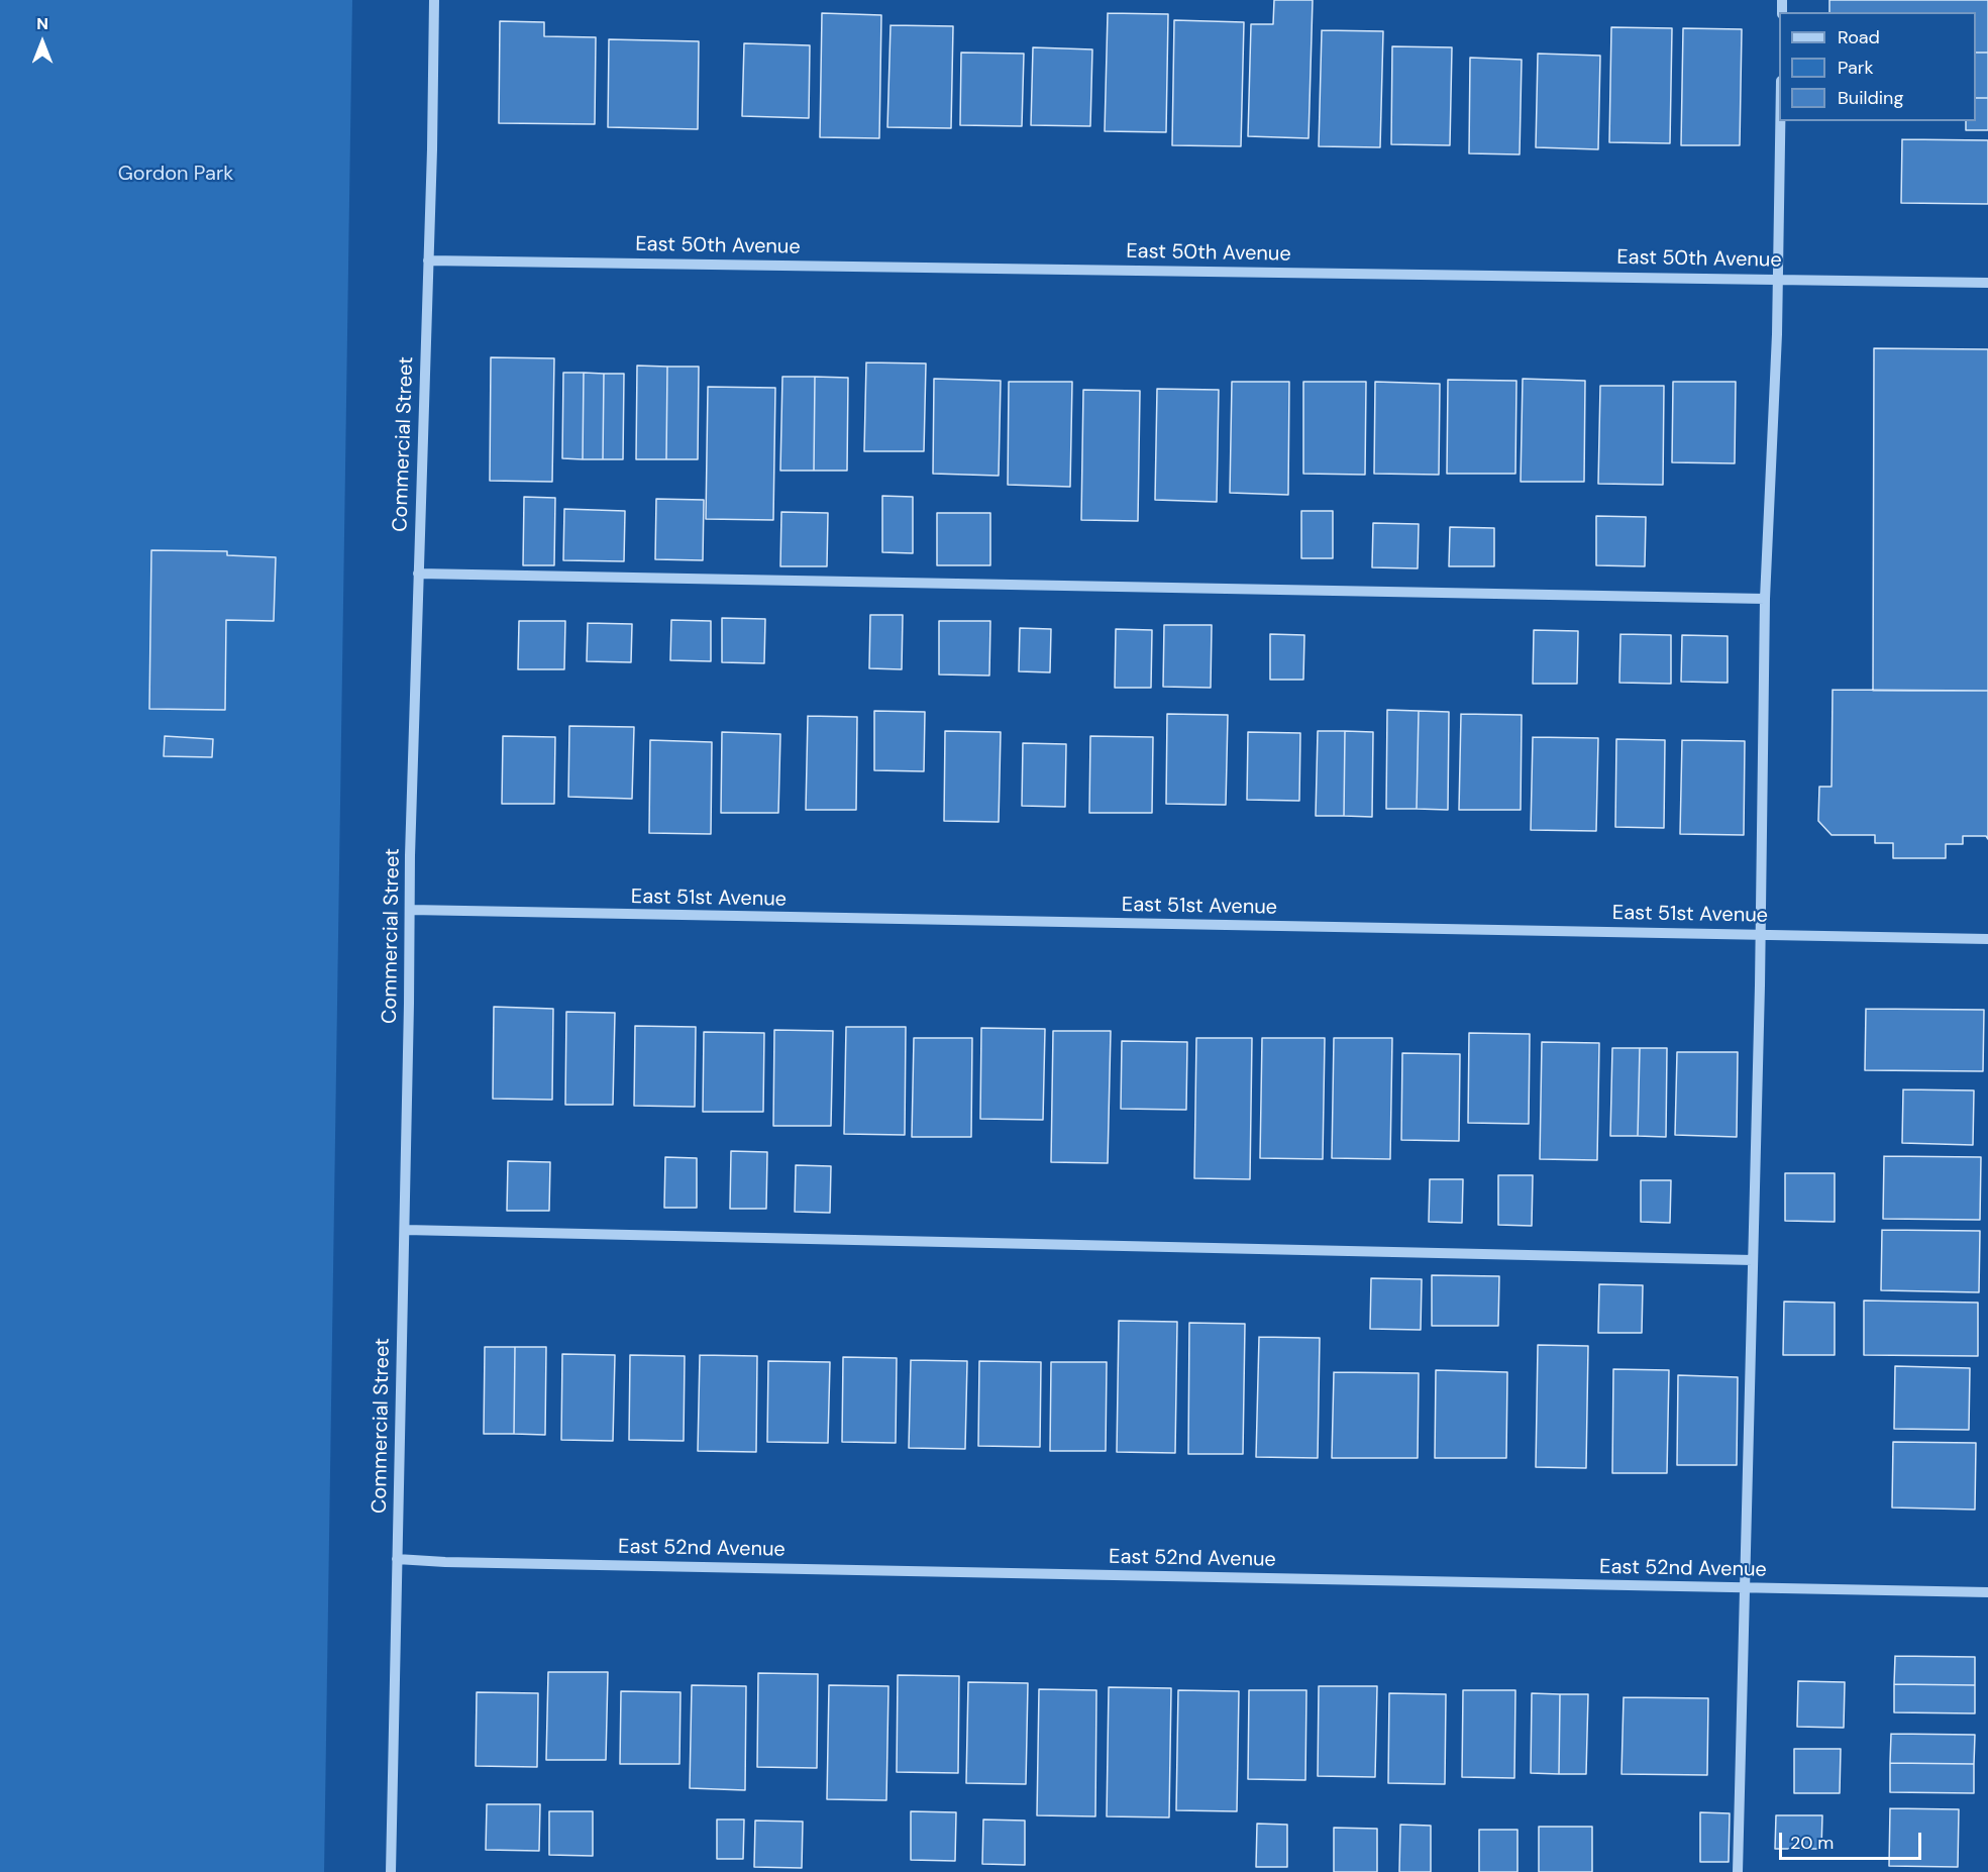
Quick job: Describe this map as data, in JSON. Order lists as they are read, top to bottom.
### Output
{
  "streets": {
    "street": [
      "East 50th Avenue",
      "Commercial Street",
      "East 51st Avenue",
      "East 52nd Avenue"
    ]
  },
  "crossings": [
    ["East 50th Avenue", "Commercial Street"],
    ["Commercial Street", "East 51st Avenue"],
    ["Commercial Street", "East 52nd Avenue"]
  ],
  "parks": ["Gordon Park"],
  "legend": ["Road", "Park", "Building"],
  "scale_bar": "20 m",
  "north": "top"
}
